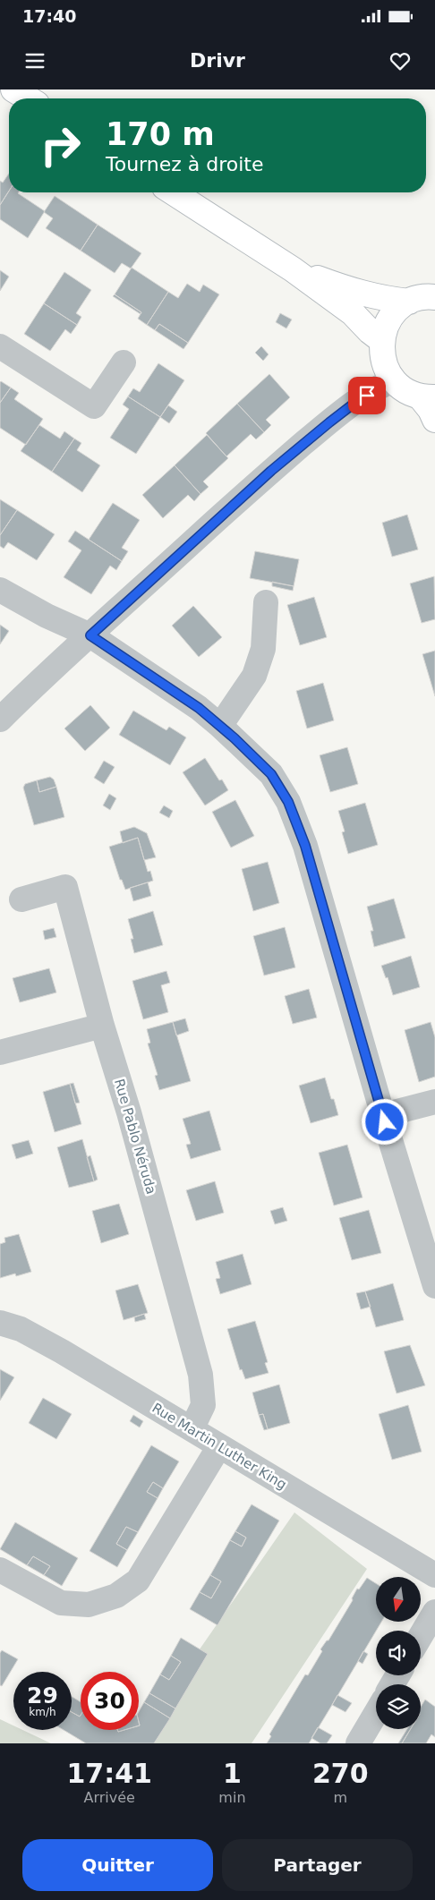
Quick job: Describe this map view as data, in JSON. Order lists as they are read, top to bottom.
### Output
{
  "streets": {
    "street": ["Rue Pablo Néruda", "Rue Martin Luther King"]
  },
  "crossings": [
    ["Rue Pablo Néruda", "Rue Martin Luther King"]
  ],
  "north": "bottom",
  "page": {
    "status": "17:40",
    "header": "Drivr",
    "turn": ["170 m", "Tournez à droite"],
    "speed": "29 km/h",
    "limit": "30",
    "eta": [
      "17:41",
      "Arrivée",
      "1",
      "min",
      "270",
      "m"
    ],
    "buttons": ["Quitter", "Partager"]
  }
}
